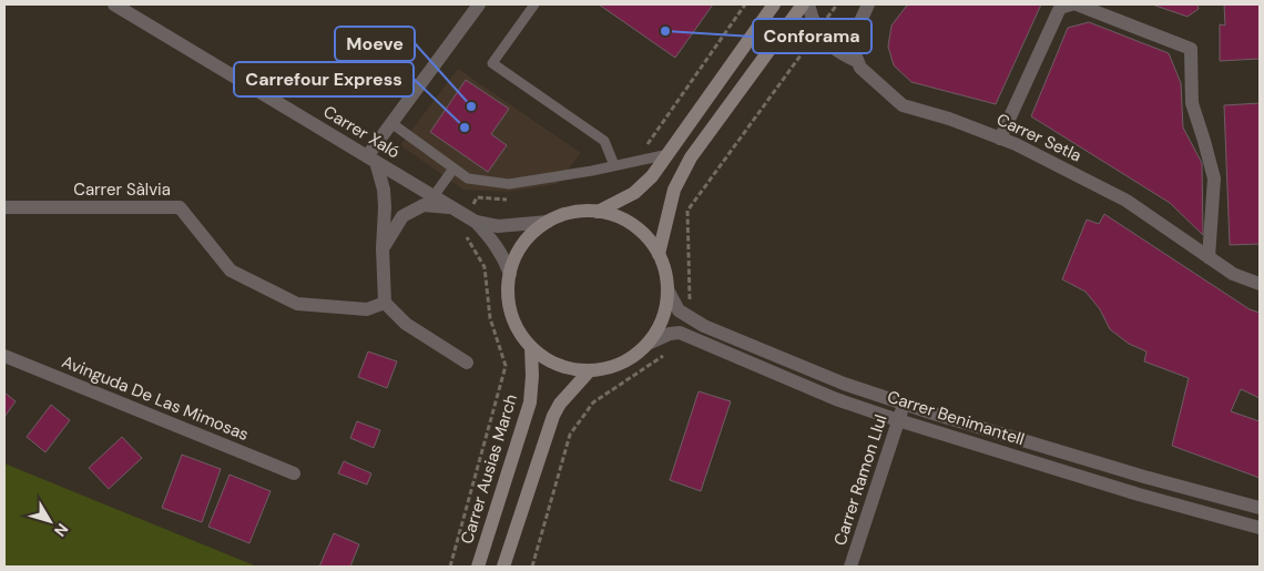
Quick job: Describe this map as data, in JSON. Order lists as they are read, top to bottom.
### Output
{
  "streets": {
    "main road": ["Carrer Ausias March"],
    "street": [
      "Carrer Xaló",
      "Carrer Setla",
      "Carrer Sàlvia",
      "Avinguda De Las Mimosas",
      "Carrer Benimantell",
      "Carrer Ramon Llul"
    ]
  },
  "crossings": [
    ["Carrer Xaló", "Carrer Benimantell"],
    ["Carrer Xaló", "Carrer Ausias March"],
    ["Carrer Benimantell", "Carrer Ausias March"],
    ["Carrer Benimantell", "Carrer Ramon Llul"]
  ],
  "places": ["Conforama", "Moeve", "Carrefour Express"],
  "north": "bottom right"
}
